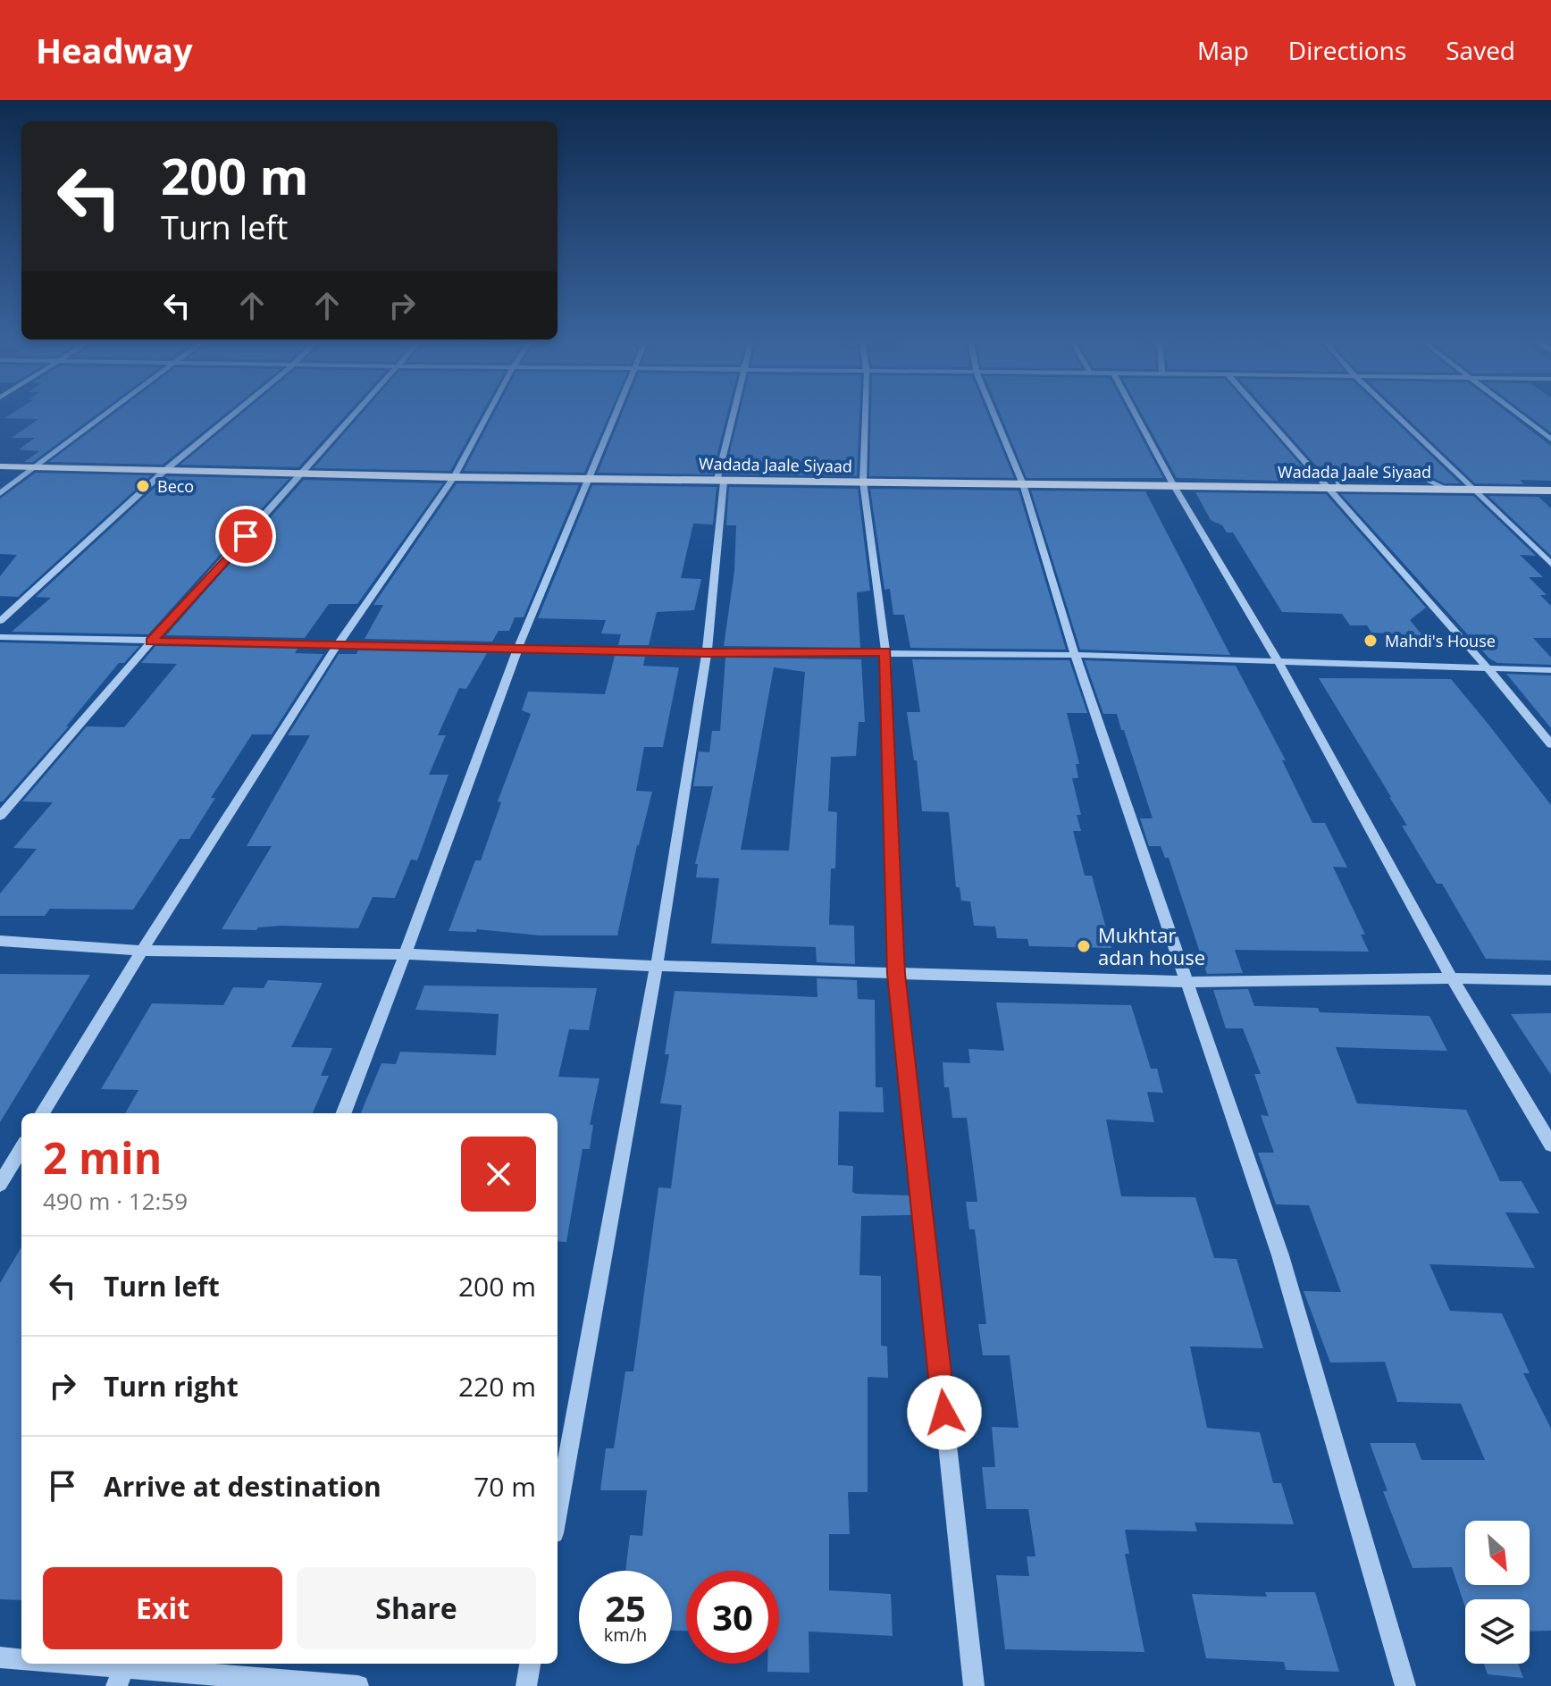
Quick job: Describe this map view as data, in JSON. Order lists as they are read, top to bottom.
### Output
{
  "streets": {
    "main road": ["Wadada Jaale Siyaad"]
  },
  "places": ["Beco", "Mahdi's House", "Mukhtar adan house"],
  "north": "bottom right",
  "page": {
    "header": "Headway",
    "nav": ["Map", "Directions", "Saved"],
    "turn": ["200 m", "Turn left"],
    "heading": ["2 min", "490 m · 12:59"],
    "list": [
      {
        "name": "Turn left",
        "value": "200 m"
      },
      {
        "name": "Turn right",
        "value": "220 m"
      },
      {
        "name": "Arrive at destination",
        "value": "70 m"
      }
    ],
    "buttons": ["Exit", "Share"],
    "speed": "25 km/h",
    "limit": "30"
  }
}
